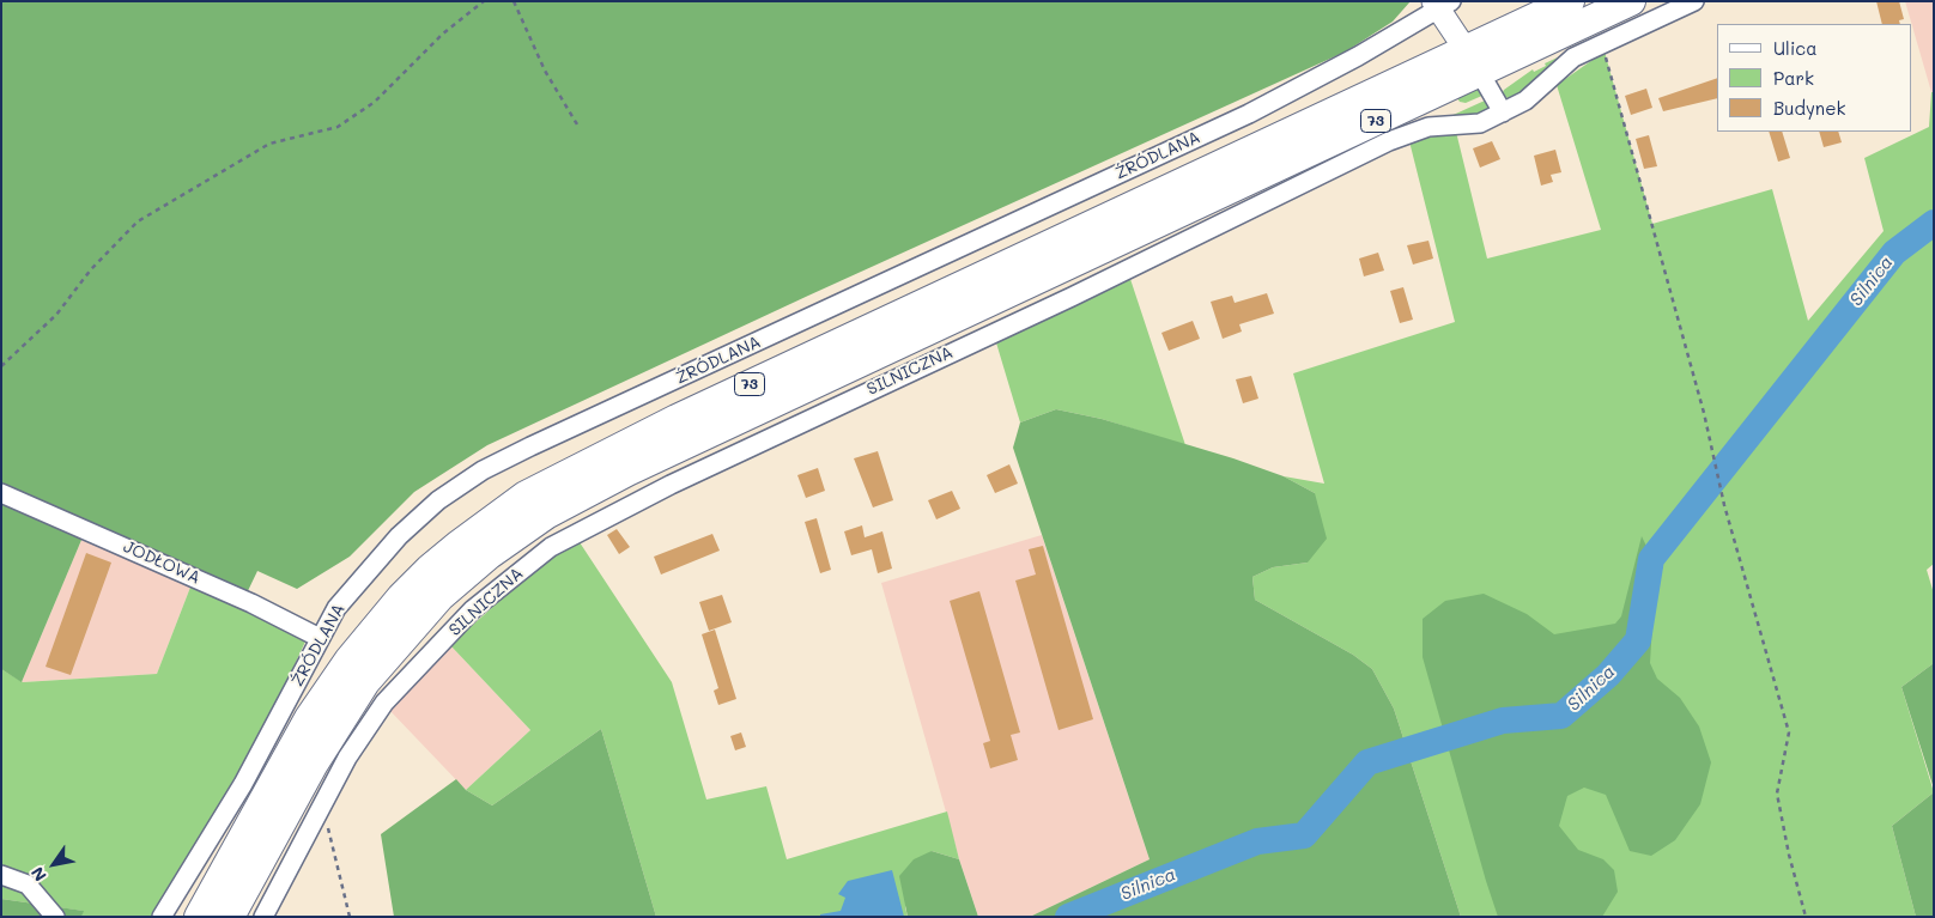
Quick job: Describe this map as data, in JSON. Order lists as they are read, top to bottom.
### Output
{
  "streets": {
    "main road": ["73"],
    "street": ["ŹRÓDLANA", "SILNICZNA", "JODŁOWA"]
  },
  "crossings": [
    ["ŹRÓDLANA", "JODŁOWA"]
  ],
  "water": ["Silnica"],
  "legend": ["Ulica", "Park", "Budynek"],
  "north": "bottom left"
}
